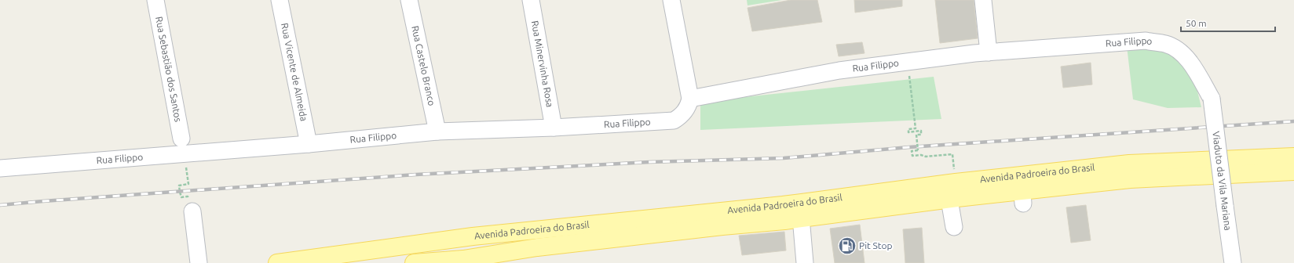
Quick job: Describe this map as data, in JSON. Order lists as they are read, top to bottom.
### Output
{
  "streets": {
    "main road": ["Avenida Padroeira do Brasil"],
    "street": [
      "Rua Filippo",
      "Rua Minervinha Rosa",
      "Rua Castelo Branco",
      "Rua Sebastião dos Santos",
      "Rua Vicente de Almeida",
      "Viaduto da Vila Mariana"
    ]
  },
  "crossings": [
    ["Rua Filippo", "Rua Minervinha Rosa"],
    ["Rua Filippo", "Rua Castelo Branco"],
    ["Rua Filippo", "Rua Vicente de Almeida"],
    ["Rua Filippo", "Viaduto da Vila Mariana"]
  ],
  "places": {
    "fuel station": ["Pit Stop"]
  },
  "scale_bar": "50 m"
}
